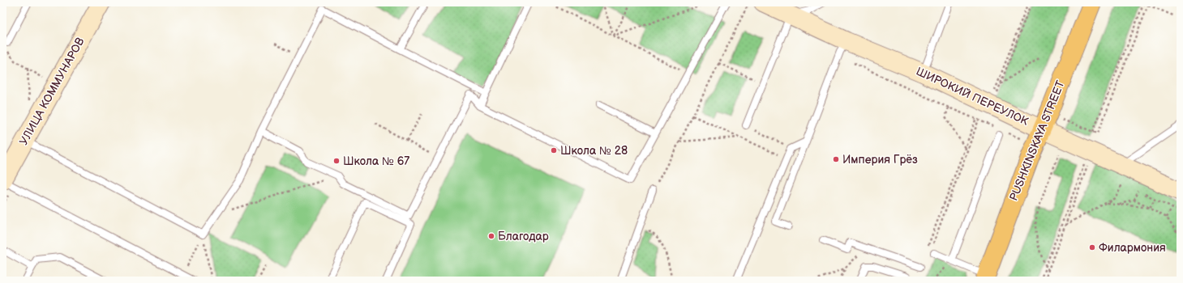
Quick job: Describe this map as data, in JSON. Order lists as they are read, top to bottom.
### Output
{
  "streets": {
    "main road": ["PUSHKINSKAYA STREET"],
    "street": ["УЛИЦА КОММУНАРОВ", "ШИРОКИЙ ПЕРЕУЛОК"]
  },
  "crossings": [
    ["ШИРОКИЙ ПЕРЕУЛОК", "PUSHKINSKAYA STREET"]
  ],
  "places": [
    "Школа № 28",
    "Империя Грёз",
    "Школа № 67",
    "Благодар",
    "Филармония"
  ]
}
